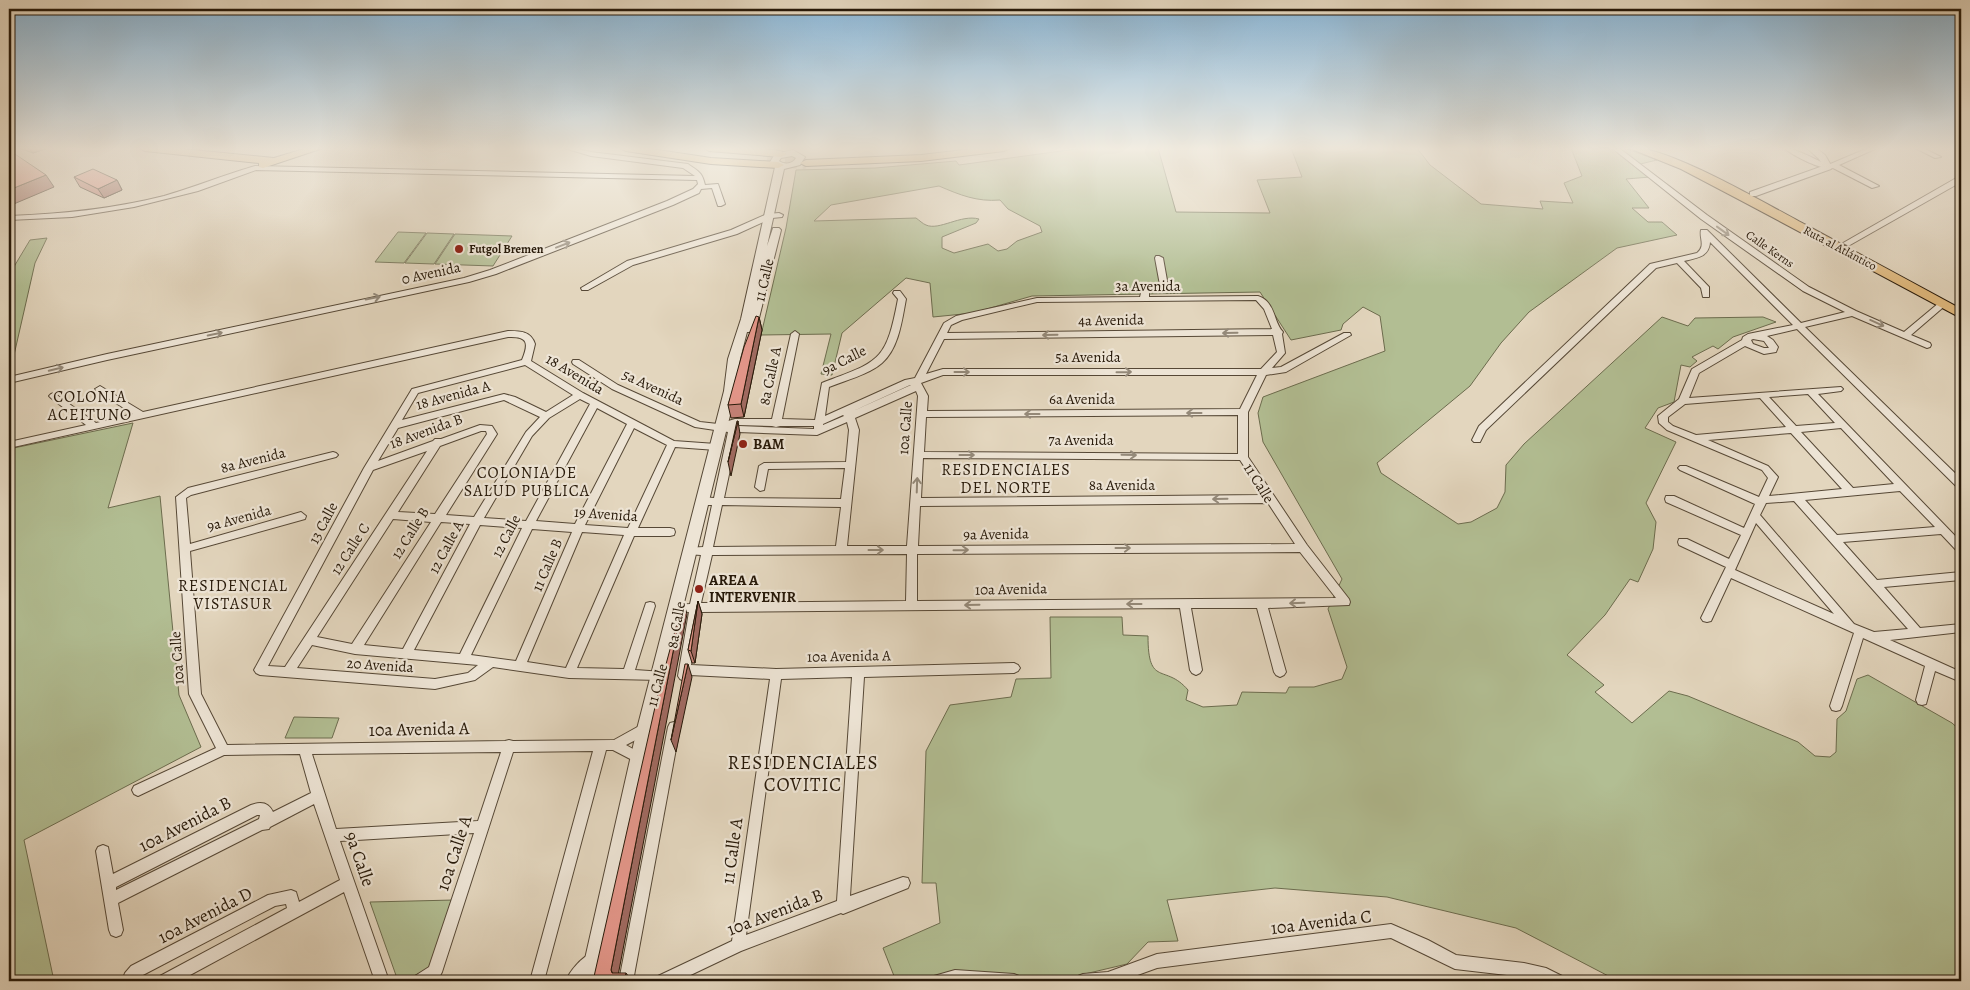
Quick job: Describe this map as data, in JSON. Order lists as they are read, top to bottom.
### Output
{
  "streets": {
    "main road": ["Ruta al Atlántico"],
    "street": [
      "Calle Kerns",
      "0 Avenida",
      "11 Calle",
      "3a Avenida",
      "4a Avenida",
      "5a Avenida",
      "9a Calle",
      "18 Avenida",
      "8a Calle A",
      "18 Avenida A",
      "6a Avenida",
      "10a Calle",
      "18 Avenida B",
      "7a Avenida",
      "8a Avenida",
      "19 Avenida",
      "9a Avenida",
      "13 Calle",
      "12 Calle B",
      "12 Calle",
      "12 Calle A",
      "12 Calle C",
      "11 Calle B",
      "10a Avenida",
      "8a Calle",
      "10a Avenida A",
      "20 Avenida",
      "10a Avenida B",
      "11 Calle A",
      "10a Calle A",
      "10a Avenida D",
      "10a Avenida C"
    ]
  },
  "crossings": [
    ["11 Calle", "3a Avenida"],
    ["11 Calle", "4a Avenida"],
    ["11 Calle", "5a Avenida"],
    ["11 Calle", "18 Avenida"],
    ["11 Calle", "6a Avenida"],
    ["11 Calle", "7a Avenida"],
    ["11 Calle", "8a Avenida"],
    ["11 Calle", "9a Avenida"],
    ["11 Calle", "10a Avenida"],
    ["11 Calle", "8a Calle"],
    ["11 Calle", "10a Avenida A"],
    ["11 Calle", "20 Avenida"],
    ["3a Avenida", "10a Calle"],
    ["4a Avenida", "10a Calle"],
    ["5a Avenida", "9a Calle"],
    ["5a Avenida", "8a Calle A"],
    ["5a Avenida", "10a Calle"],
    ["5a Avenida", "8a Calle"],
    ["9a Calle", "10a Avenida A"],
    ["18 Avenida", "13 Calle"],
    ["18 Avenida", "12 Calle"],
    ["18 Avenida", "12 Calle A"],
    ["18 Avenida", "11 Calle B"],
    ["18 Avenida A", "13 Calle"],
    ["18 Avenida A", "12 Calle A"],
    ["6a Avenida", "10a Calle"],
    ["10a Calle", "7a Avenida"],
    ["10a Calle", "8a Avenida"],
    ["10a Calle", "9a Avenida"],
    ["10a Calle", "10a Avenida"],
    ["10a Calle", "10a Avenida A"],
    ["18 Avenida B", "13 Calle"],
    ["18 Avenida B", "12 Calle B"],
    ["18 Avenida B", "12 Calle C"],
    ["19 Avenida", "12 Calle B"],
    ["19 Avenida", "12 Calle"],
    ["19 Avenida", "12 Calle A"],
    ["19 Avenida", "12 Calle C"],
    ["19 Avenida", "11 Calle B"],
    ["9a Avenida", "8a Calle"],
    ["13 Calle", "20 Avenida"],
    ["12 Calle B", "20 Avenida"],
    ["12 Calle", "20 Avenida"],
    ["12 Calle A", "20 Avenida"],
    ["12 Calle C", "20 Avenida"],
    ["11 Calle B", "20 Avenida"],
    ["10a Avenida", "8a Calle"],
    ["8a Calle", "10a Avenida A"],
    ["10a Avenida A", "11 Calle A"],
    ["10a Avenida A", "10a Calle A"],
    ["10a Avenida B", "11 Calle A"]
  ],
  "one_way": [
    "4a Avenida",
    "5a Avenida",
    "6a Avenida",
    "7a Avenida",
    "8a Avenida",
    "9a Avenida",
    "10a Avenida"
  ],
  "districts": [
    "COLONIA ACEITUNO",
    "RESIDENCIALES DEL NORTE",
    "COLONIA DE SALUD PUBLICA",
    "RESIDENCIAL VISTASUR",
    "RESIDENCIALES COVITIC"
  ],
  "places": ["Futgol Bremen", "BAM", "AREA A INTERVENIR"]
}
